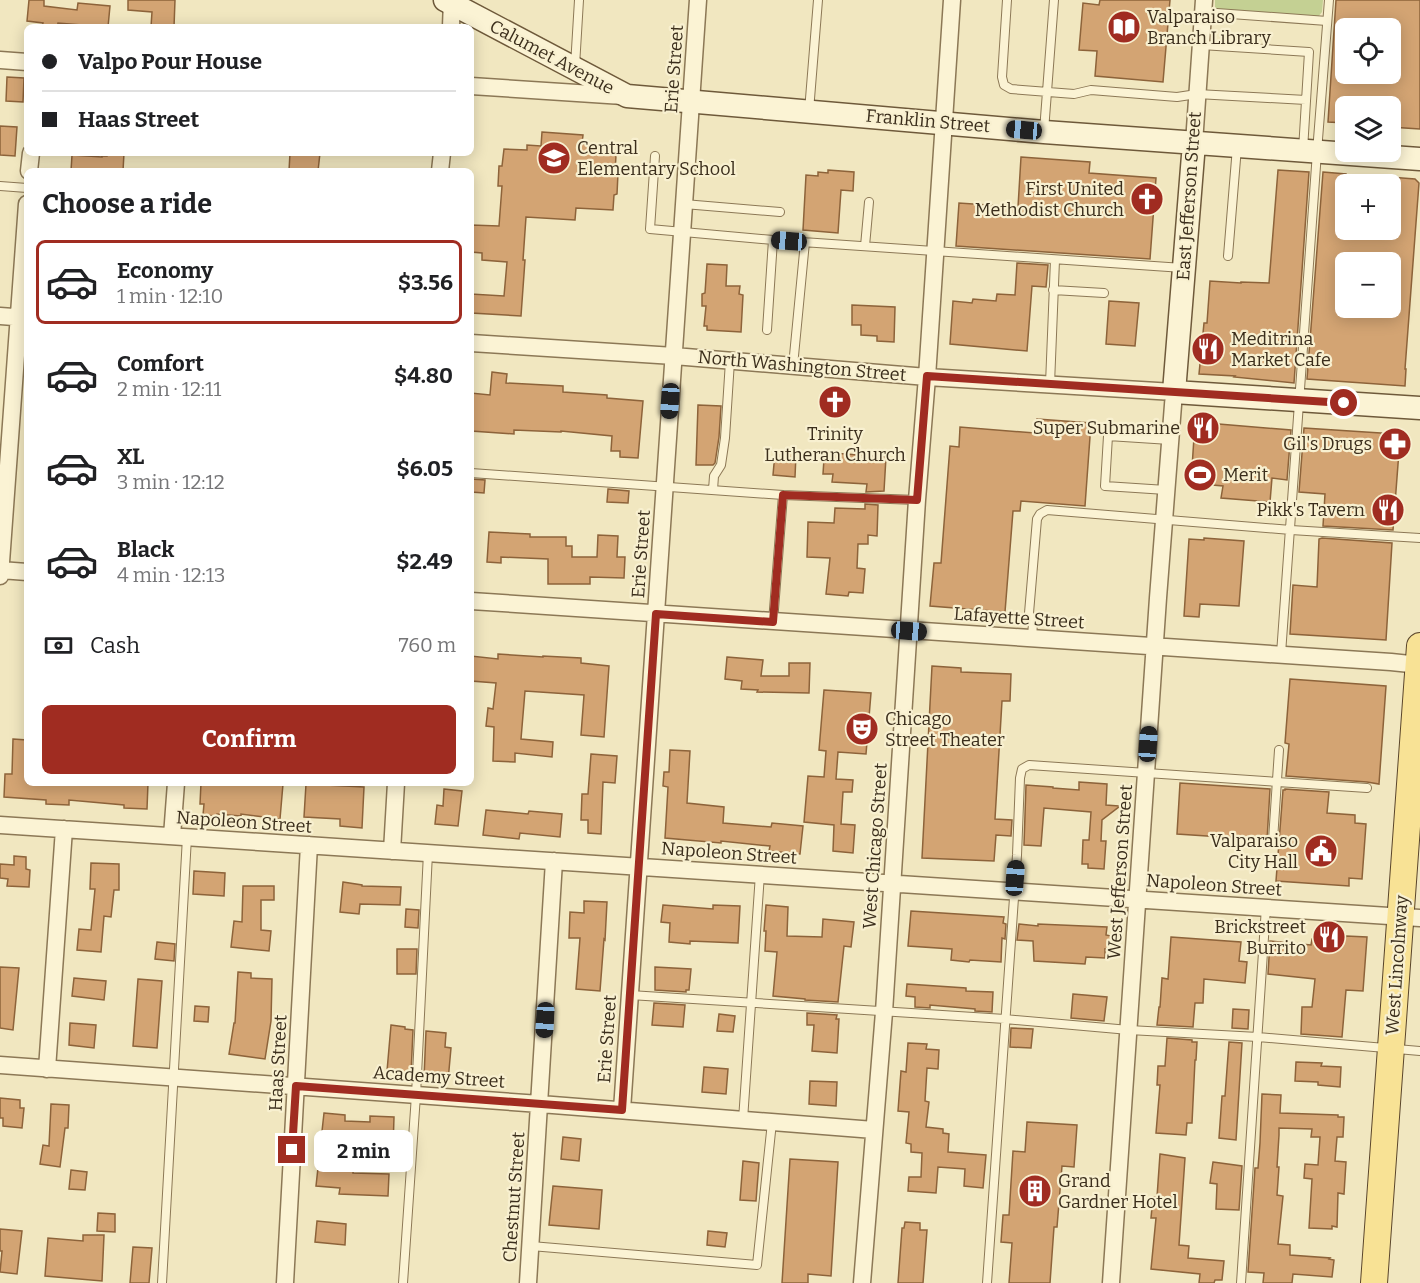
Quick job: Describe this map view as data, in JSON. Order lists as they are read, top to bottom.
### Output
{
  "streets": {
    "main road": [
      "Calumet Avenue",
      "Franklin Street",
      "East Jefferson Street",
      "North Washington Street",
      "West Lincolnway"
    ],
    "street": [
      "Erie Street",
      "Lafayette Street",
      "Napoleon Street",
      "West Chicago Street",
      "West Jefferson Street",
      "Haas Street",
      "Academy Street",
      "Chestnut Street"
    ]
  },
  "crossings": [
    ["Calumet Avenue", "Franklin Street"],
    ["Erie Street", "Franklin Street"],
    ["Erie Street", "North Washington Street"],
    ["Erie Street", "Lafayette Street"],
    ["Erie Street", "Napoleon Street"],
    ["Erie Street", "Academy Street"],
    ["Franklin Street", "East Jefferson Street"],
    ["Franklin Street", "West Chicago Street"],
    ["East Jefferson Street", "North Washington Street"],
    ["East Jefferson Street", "West Jefferson Street"],
    ["North Washington Street", "West Chicago Street"],
    ["North Washington Street", "West Jefferson Street"],
    ["Lafayette Street", "West Chicago Street"],
    ["Lafayette Street", "West Jefferson Street"],
    ["Lafayette Street", "West Lincolnway"],
    ["Napoleon Street", "West Chicago Street"],
    ["Napoleon Street", "West Jefferson Street"],
    ["Napoleon Street", "West Lincolnway"],
    ["Napoleon Street", "Haas Street"],
    ["Napoleon Street", "Chestnut Street"],
    ["West Chicago Street", "Academy Street"],
    ["Haas Street", "Academy Street"],
    ["Academy Street", "Chestnut Street"]
  ],
  "places": {
    "library": ["Valparaiso Branch Library"],
    "school or university": ["Central Elementary School"],
    "church": ["First United Methodist Church", "Trinity Lutheran Church"],
    "restaurant": [
      "Meditrina Market Cafe",
      "Super Submarine",
      "Pikk's Tavern",
      "Brickstreet Burrito"
    ],
    "pharmacy": ["Gil's Drugs"],
    "sports": ["Merit"],
    "theatre": ["Chicago Street Theater"],
    "public building": ["Valparaiso City Hall"],
    "building": ["Grand Gardner Hotel"]
  },
  "page": {
    "map_buttons": ["+", "−"],
    "banner": ["Valpo Pour House", "Haas Street"],
    "heading": "Choose a ride",
    "list": [
      {
        "name": "Economy",
        "note": "1 min · 12:10",
        "value": "$3.56"
      },
      {
        "name": "Comfort",
        "note": "2 min · 12:11",
        "value": "$4.80"
      },
      {
        "name": "XL",
        "note": "3 min · 12:12",
        "value": "$6.05"
      },
      {
        "name": "Black",
        "note": "4 min · 12:13",
        "value": "$2.49"
      }
    ],
    "pay": ["Cash", "760 m"],
    "buttons": "Confirm",
    "bubble": "2 min"
  }
}
